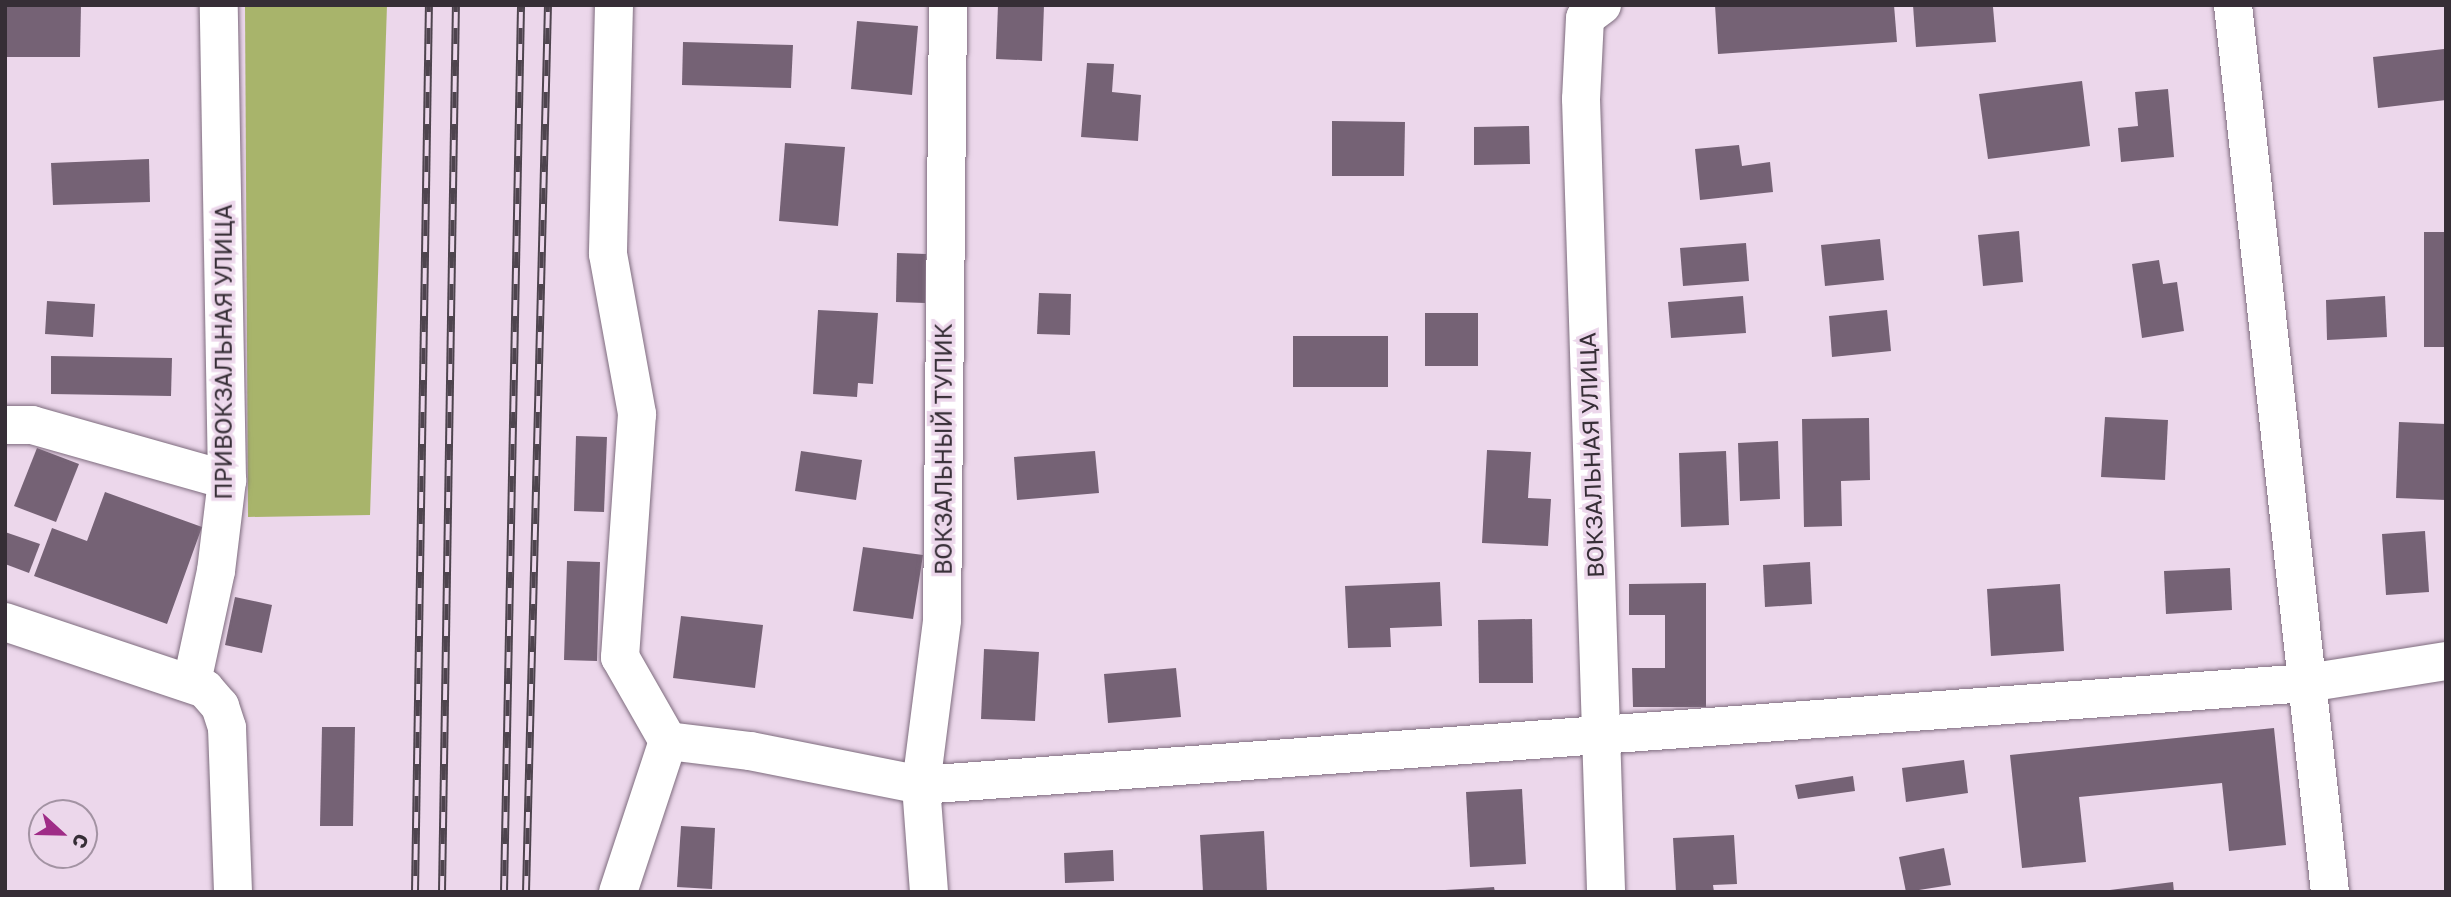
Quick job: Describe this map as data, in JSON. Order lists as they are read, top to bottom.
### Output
{
  "streets": {
    "street": ["ПРИВОКЗАЛЬНАЯ УЛИЦА", "ВОКЗАЛЬНЫЙ ТУПИК", "ВОКЗАЛЬНАЯ УЛИЦА"]
  },
  "north": "right"
}
